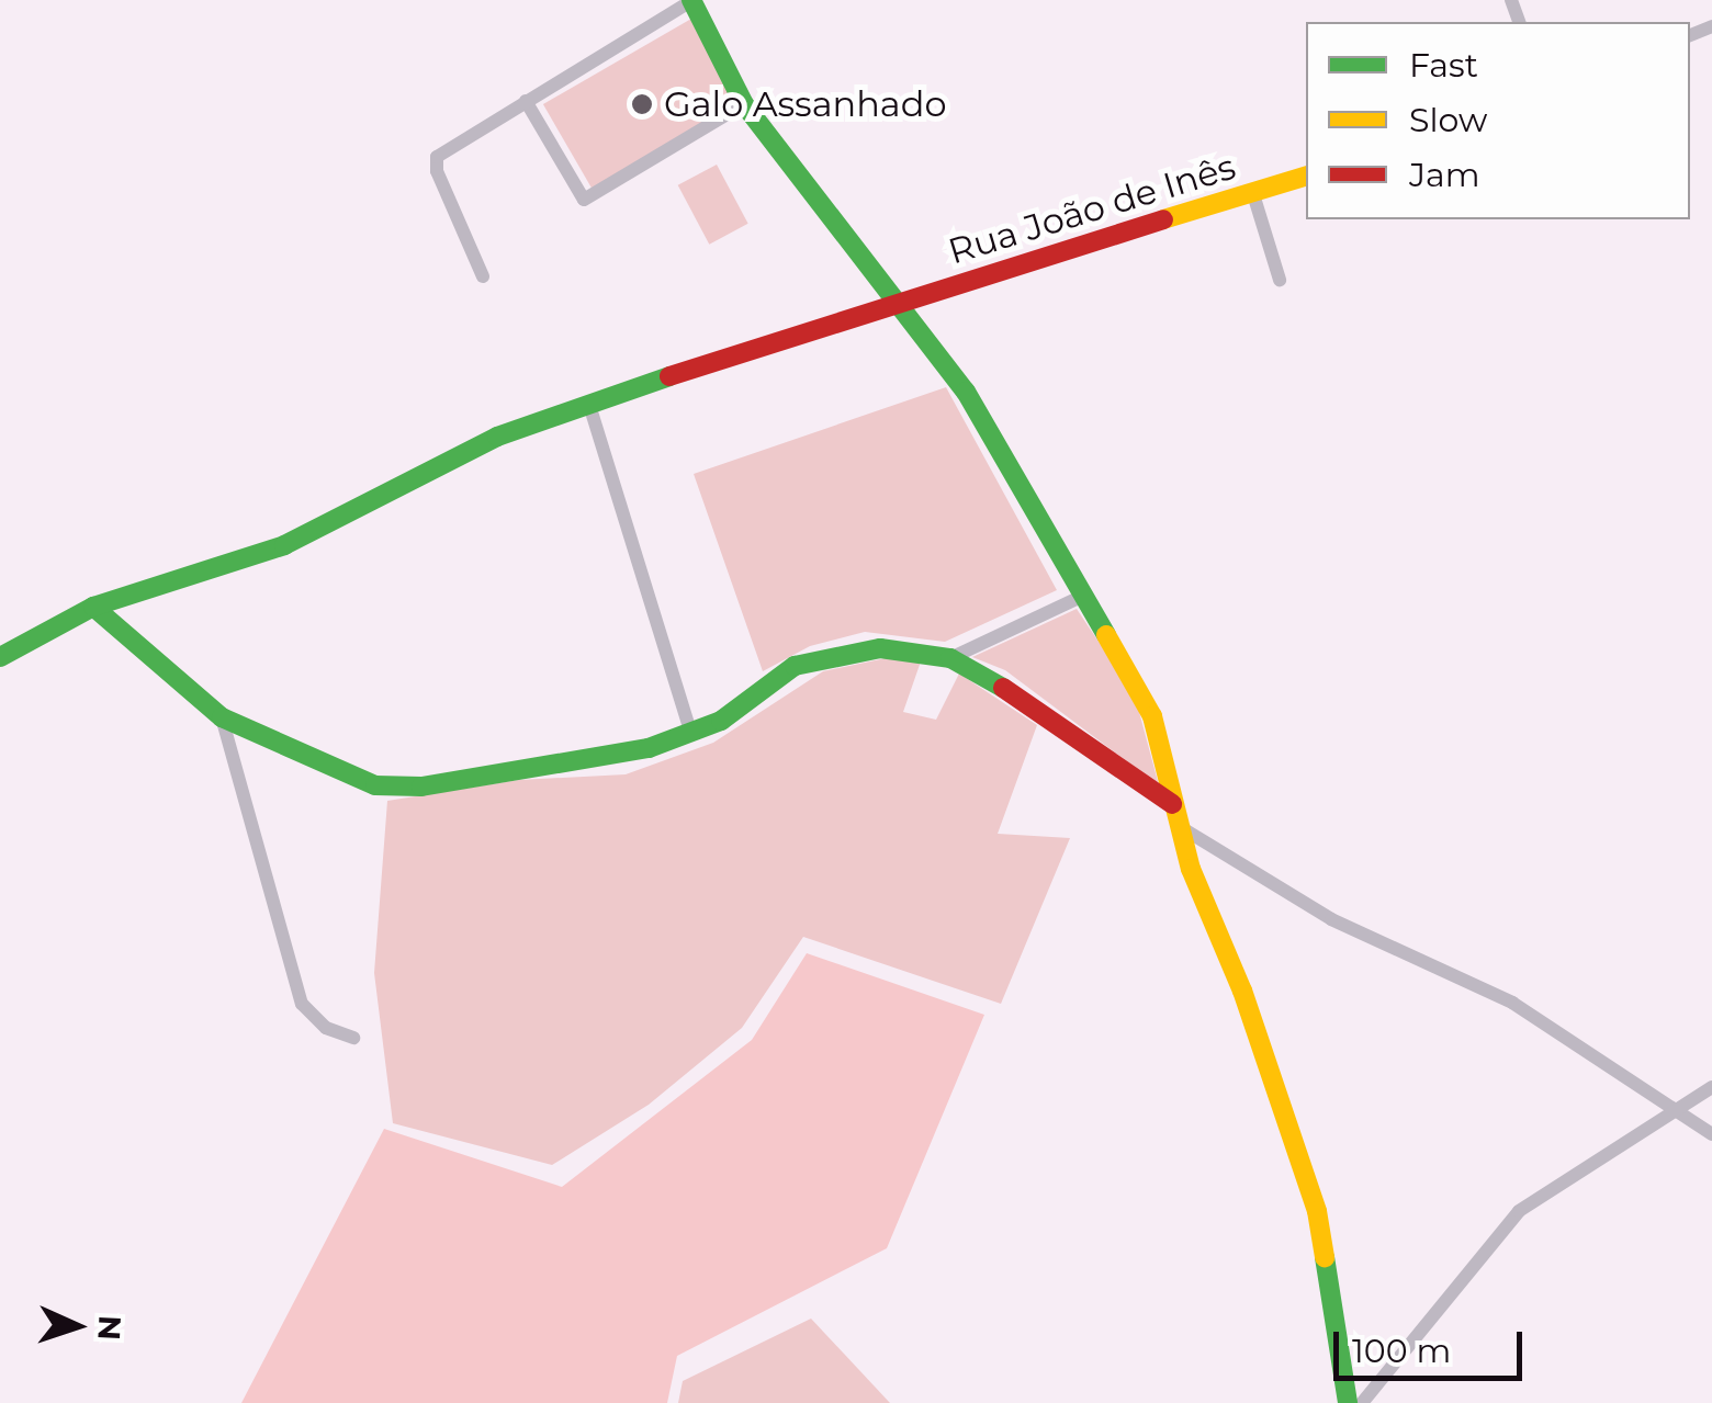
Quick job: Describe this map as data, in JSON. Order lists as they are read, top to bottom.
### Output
{
  "streets": {
    "street": ["Rua João de Inês"]
  },
  "places": ["Galo Assanhado"],
  "legend": ["Fast", "Slow", "Jam"],
  "scale_bar": "100 m",
  "north": "right"
}
